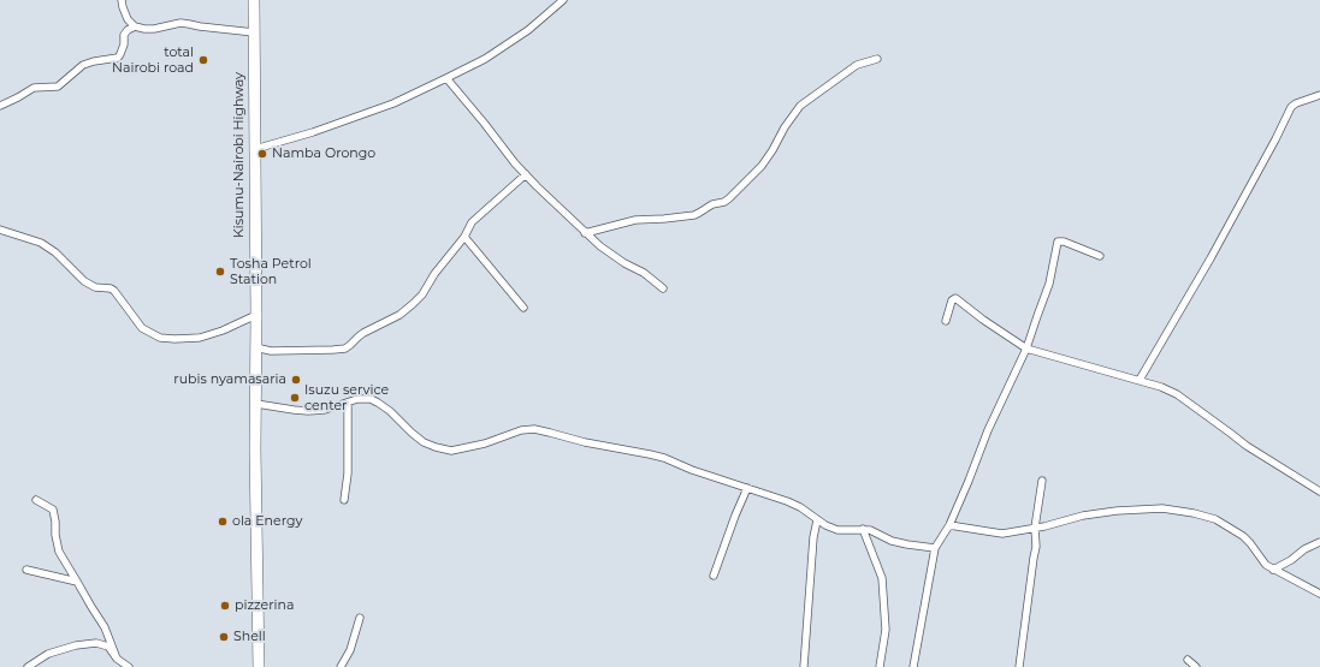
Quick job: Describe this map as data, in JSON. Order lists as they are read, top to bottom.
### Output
{
  "streets": {
    "highway": ["Kisumu-Nairobi Highway"]
  },
  "places": [
    "total Nairobi road",
    "Namba Orongo",
    "Tosha Petrol Station",
    "rubis nyamasaria",
    "Isuzu service center",
    "ola Energy",
    "pizzerina",
    "Shell"
  ]
}
